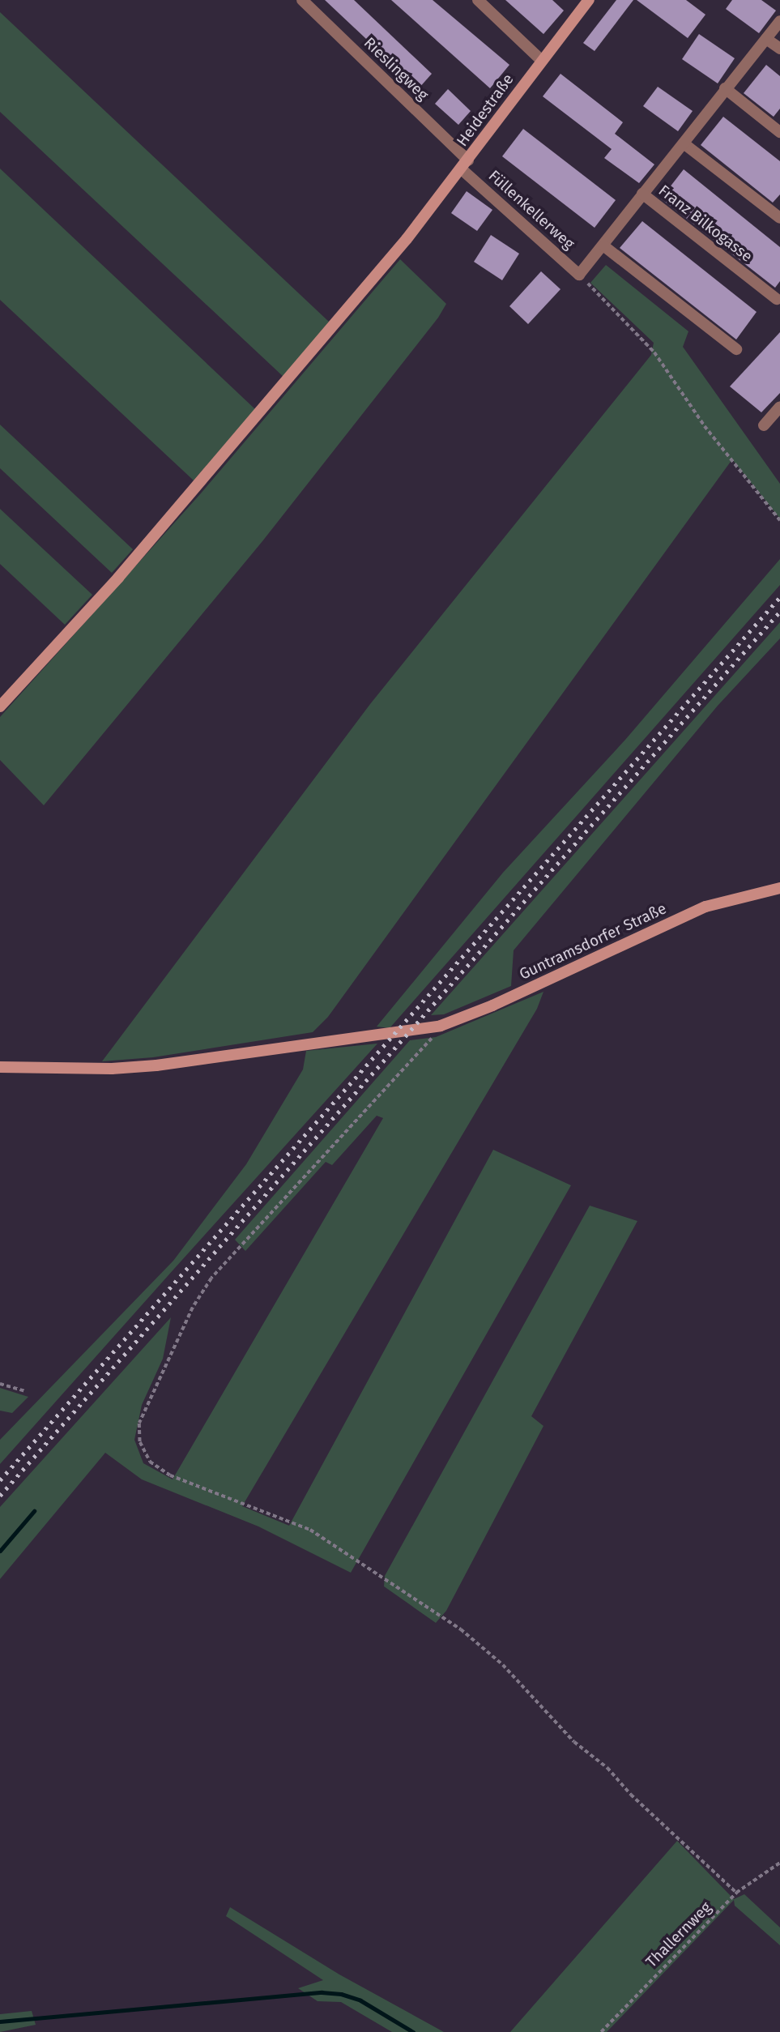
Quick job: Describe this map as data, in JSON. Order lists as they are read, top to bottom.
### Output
{
  "streets": {
    "street": [
      "Rieslingweg",
      "Heidestraße",
      "Füllenkellerweg",
      "Franz Bilkogasse",
      "Guntramsdorfer Straße"
    ],
    "path": ["Thallernweg"]
  },
  "crossings": [
    ["Rieslingweg", "Heidestraße"],
    ["Rieslingweg", "Füllenkellerweg"],
    ["Heidestraße", "Füllenkellerweg"],
    ["Füllenkellerweg", "Franz Bilkogasse"]
  ]
}
